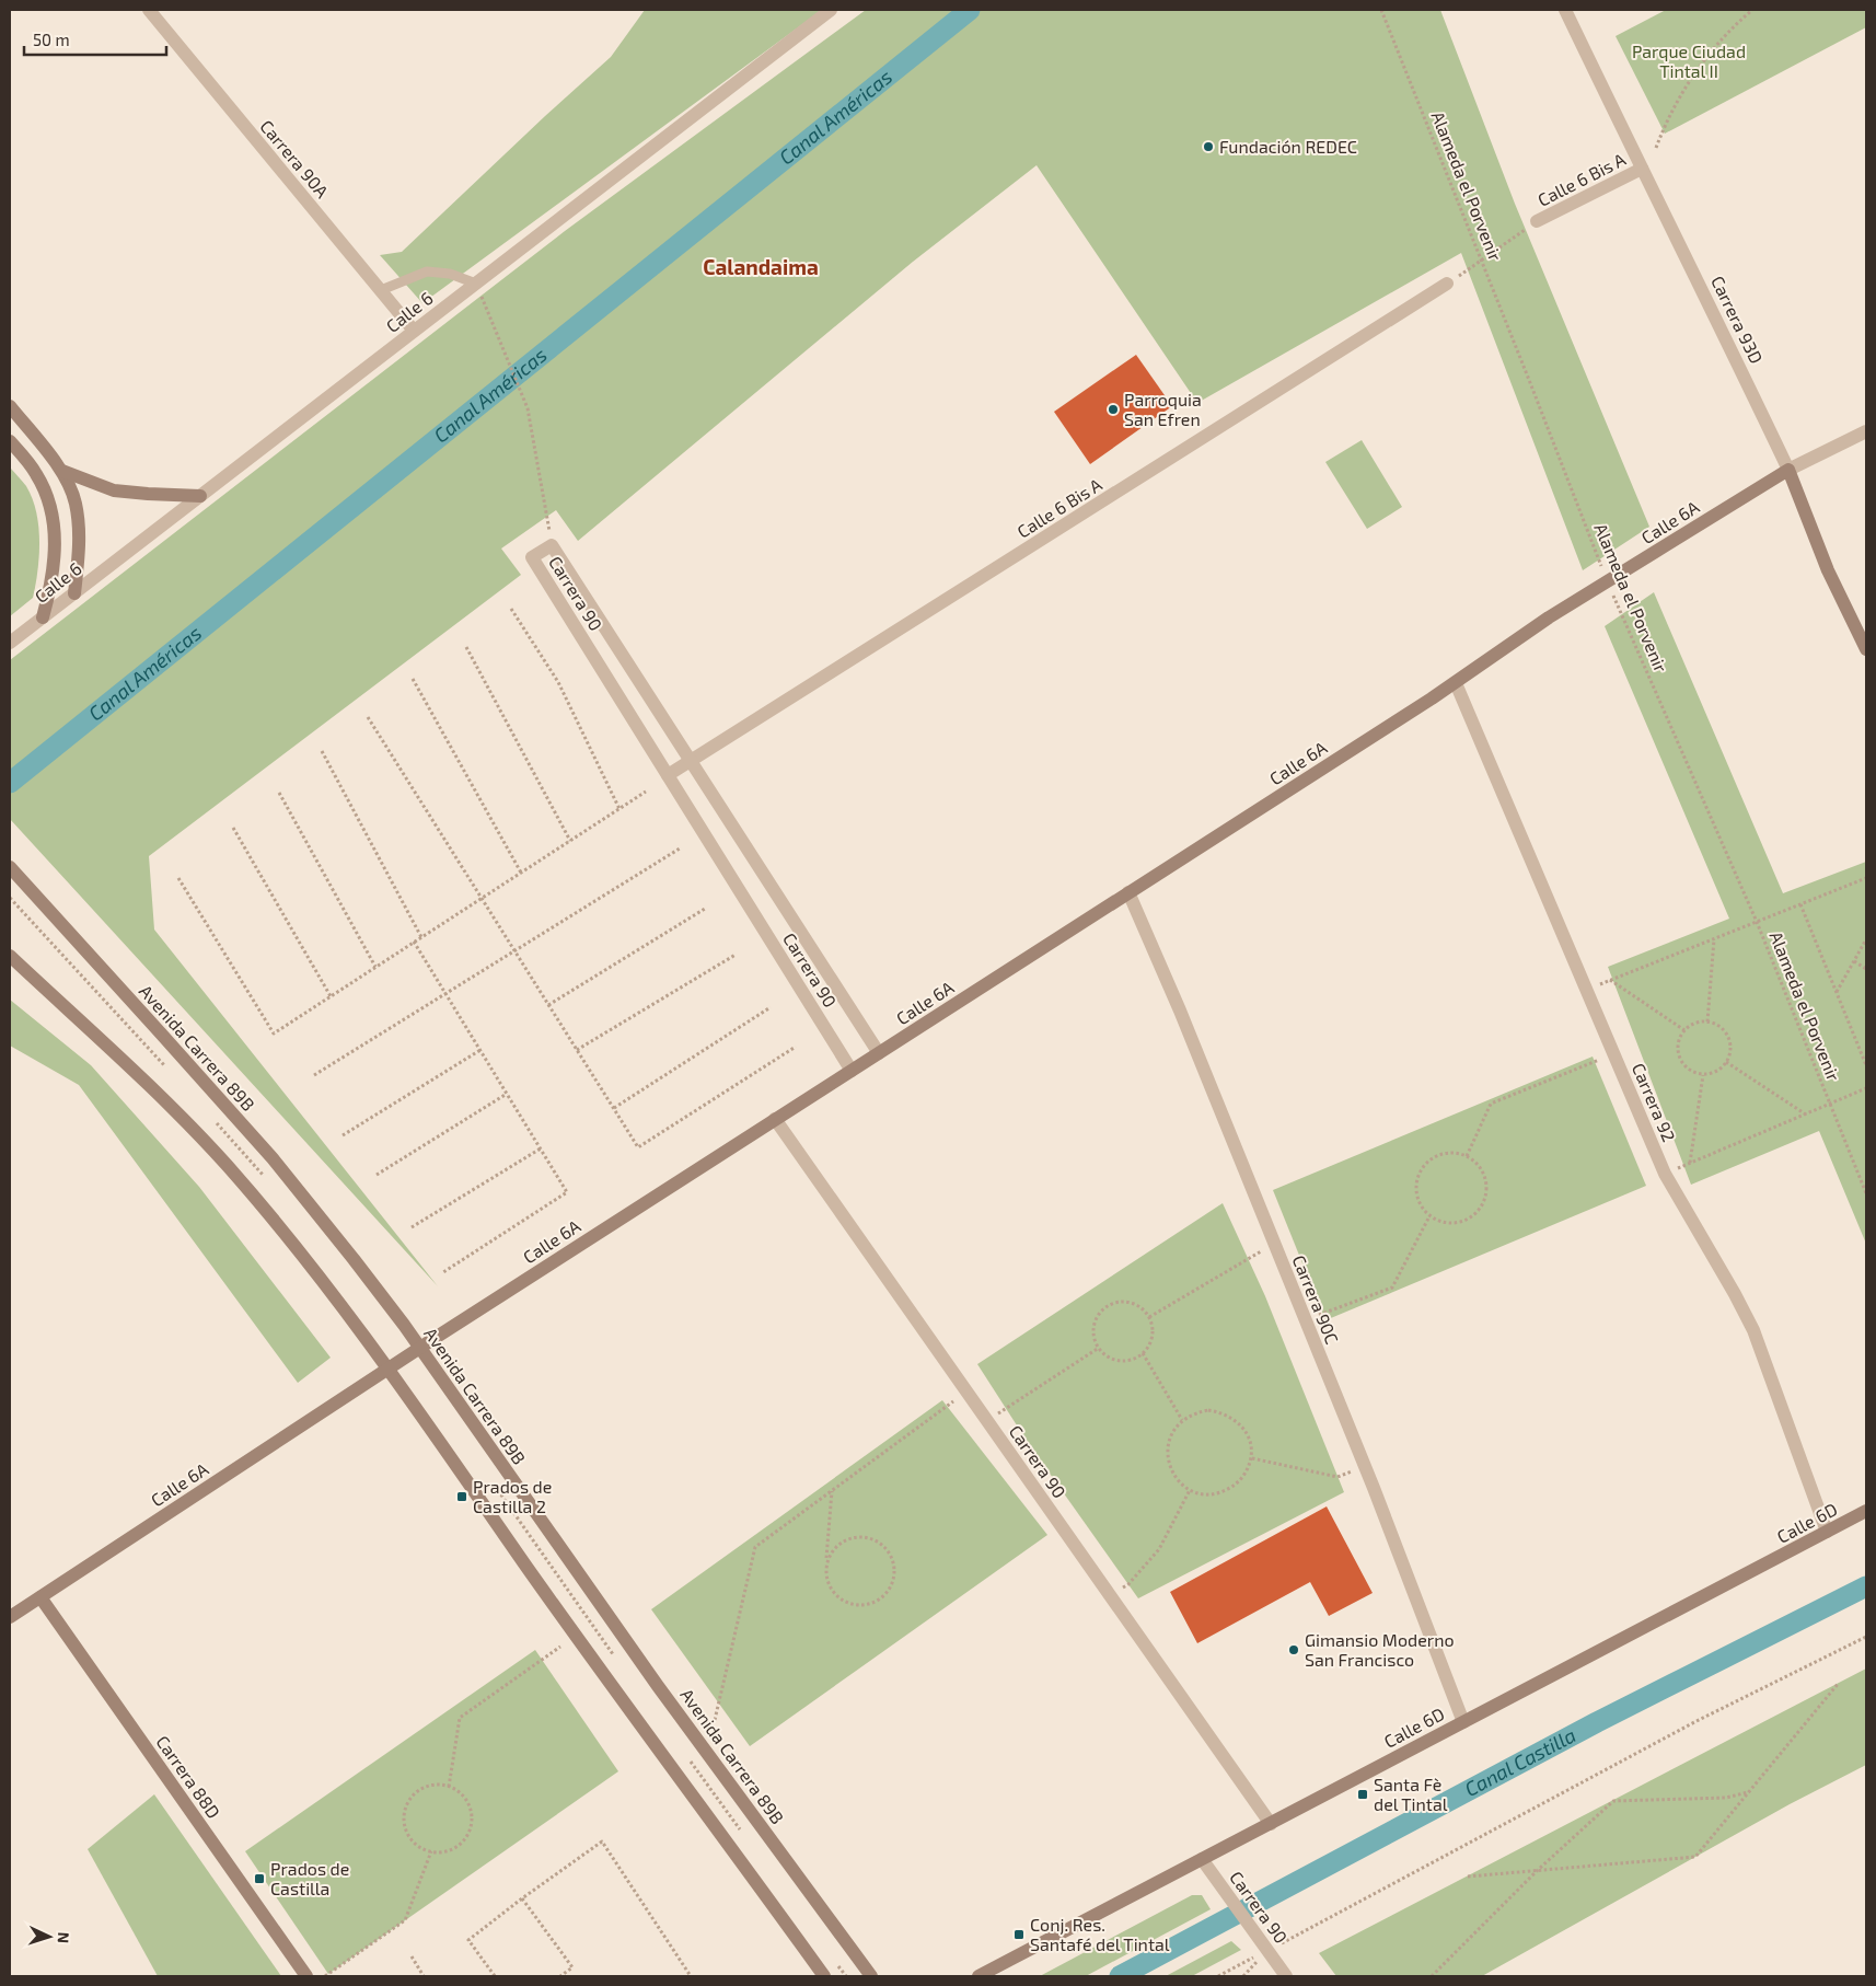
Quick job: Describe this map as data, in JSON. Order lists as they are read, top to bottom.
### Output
{
  "streets": {
    "street": [
      "Carrera 90A",
      "Calle 6 Bis A",
      "Calle 6",
      "Carrera 93D",
      "Calle 6A",
      "Carrera 90",
      "Avenida Carrera 89B",
      "Carrera 92",
      "Carrera 90C",
      "Calle 6D",
      "Carrera 88D"
    ],
    "path": ["Alameda el Porvenir"]
  },
  "crossings": [
    ["Carrera 90A", "Calle 6"],
    ["Calle 6 Bis A", "Carrera 93D"],
    ["Calle 6 Bis A", "Carrera 90"],
    ["Alameda el Porvenir", "Calle 6A"],
    ["Carrera 93D", "Calle 6A"],
    ["Calle 6A", "Carrera 90"],
    ["Calle 6A", "Avenida Carrera 89B"],
    ["Calle 6A", "Carrera 92"],
    ["Calle 6A", "Carrera 90C"],
    ["Calle 6A", "Carrera 88D"],
    ["Carrera 90", "Calle 6D"],
    ["Carrera 92", "Calle 6D"],
    ["Carrera 90C", "Calle 6D"]
  ],
  "districts": ["Calandaima"],
  "water": ["Canal Américas", "Canal Castilla"],
  "parks": ["Parque Ciudad Tintal II"],
  "places": {
    "other": ["Fundación REDEC", "Parroquia San Efren", "Gimansio Moderno San Francisco"],
    "transit": [
      "Prados de Castilla 2",
      "Santa Fè del Tintal",
      "Prados de Castilla",
      "Conj. Res. Santafé del Tintal"
    ]
  },
  "scale_bar": "50 m",
  "north": "right"
}
